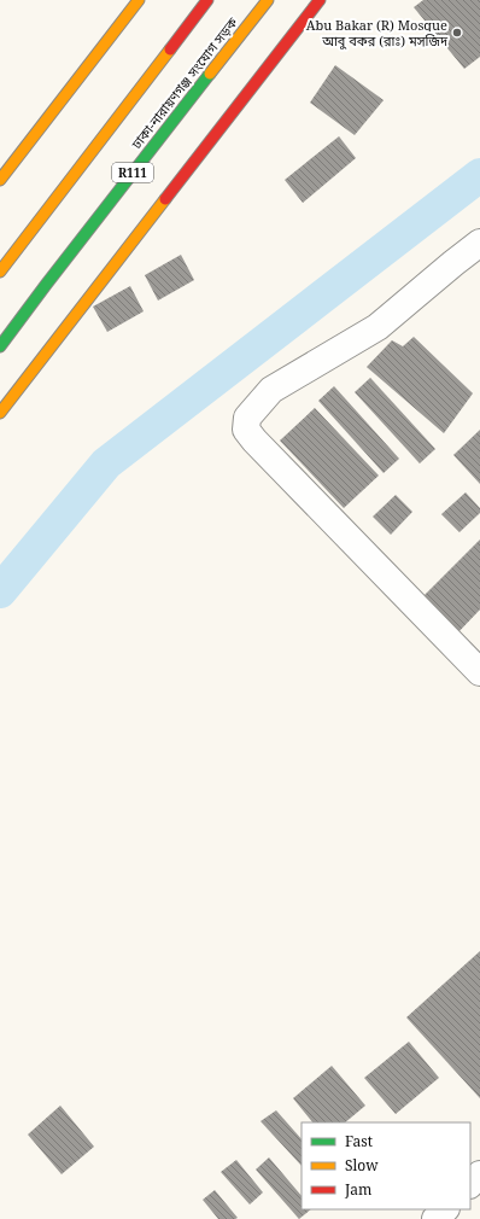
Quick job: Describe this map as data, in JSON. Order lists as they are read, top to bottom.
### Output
{
  "streets": {
    "main road": ["ঢাকা-নারায়ণগঞ্জ সংযোগ সড়ক", "R111"]
  },
  "places": ["Abu Bakar (R) Mosque আবু বকর (রাঃ) মসজিদ"],
  "legend": ["Fast", "Slow", "Jam"]
}
